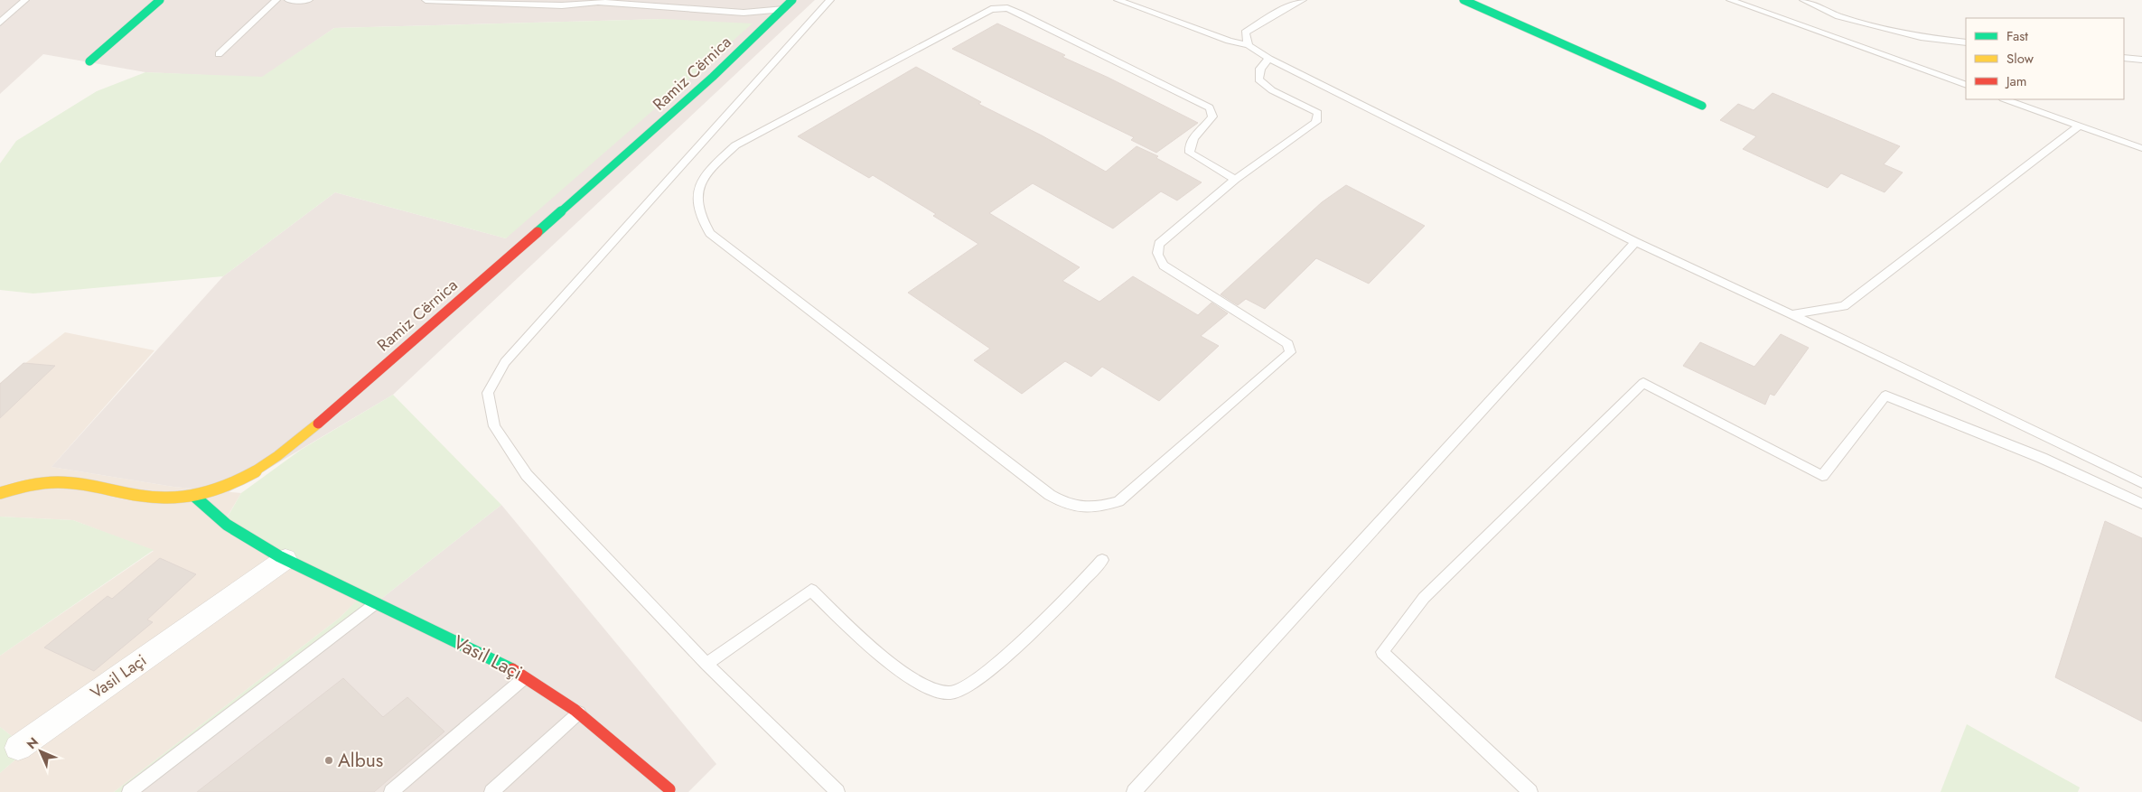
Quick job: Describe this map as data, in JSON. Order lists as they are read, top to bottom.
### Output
{
  "streets": {
    "street": ["Ramiz Cërnica", "Vasil Laçi"]
  },
  "crossings": [
    ["Ramiz Cërnica", "Vasil Laçi"]
  ],
  "places": ["Albus"],
  "legend": ["Fast", "Slow", "Jam"],
  "north": "top left"
}
